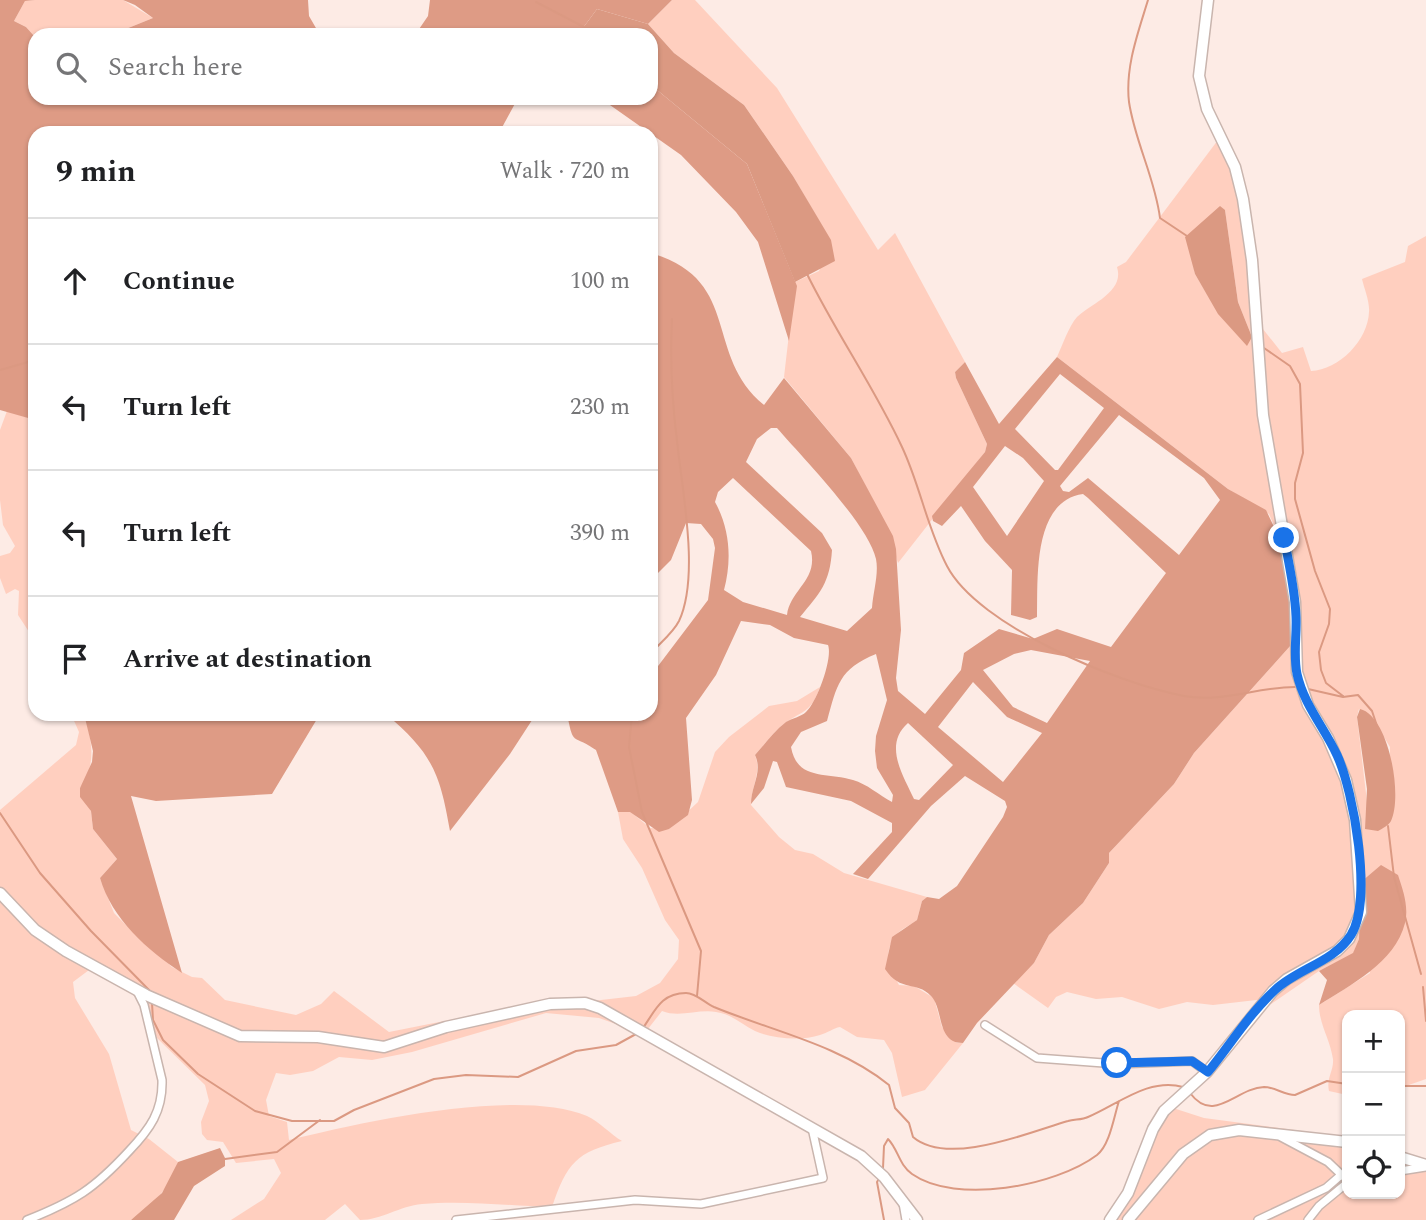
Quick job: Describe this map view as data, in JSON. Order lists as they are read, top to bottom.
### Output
{
  "page": {
    "search": "Search here",
    "heading": ["9 min", "Walk · 720 m"],
    "list": [
      ["Continue", "100 m"],
      ["Turn left", "230 m"],
      ["Turn left", "390 m"],
      "Arrive at destination"
    ],
    "map_buttons": ["+", "−"]
  }
}
